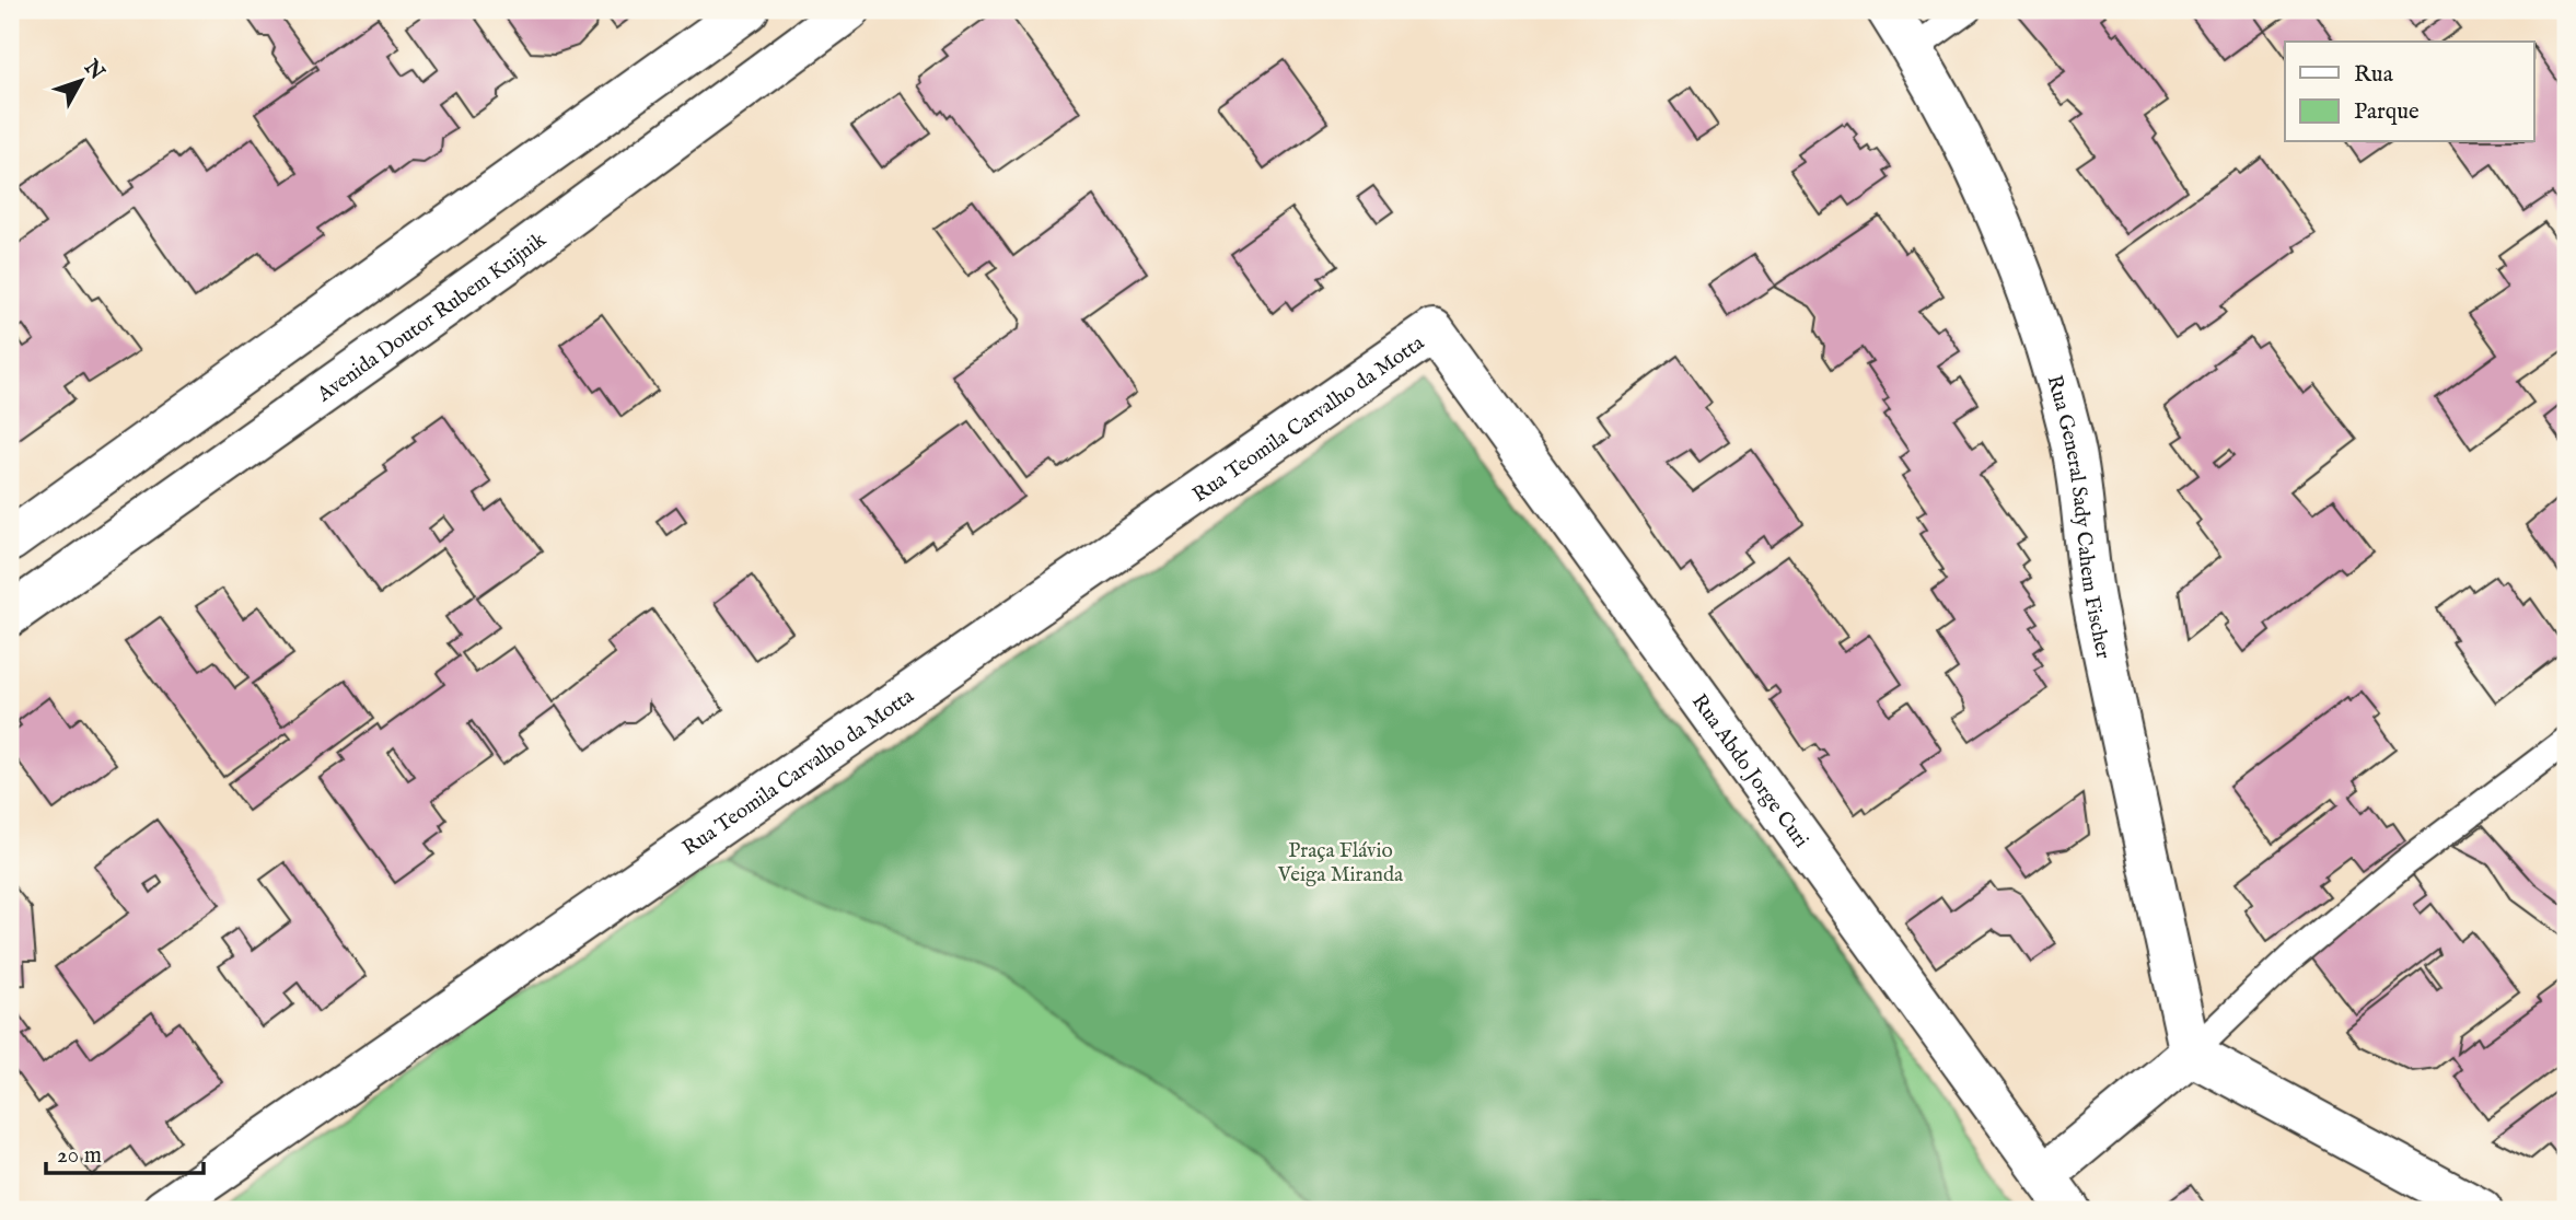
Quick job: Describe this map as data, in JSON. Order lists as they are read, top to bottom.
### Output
{
  "streets": {
    "street": [
      "Avenida Doutor Rubem Knijnik",
      "Rua Teomila Carvalho da Motta",
      "Rua General Sady Cahem Fischer",
      "Rua Abdo Jorge Curi"
    ]
  },
  "crossings": [
    ["Rua Teomila Carvalho da Motta", "Rua Abdo Jorge Curi"]
  ],
  "parks": ["Praça Flávio Veiga Miranda"],
  "legend": ["Rua", "Parque"],
  "scale_bar": "20 m",
  "north": "top right"
}
